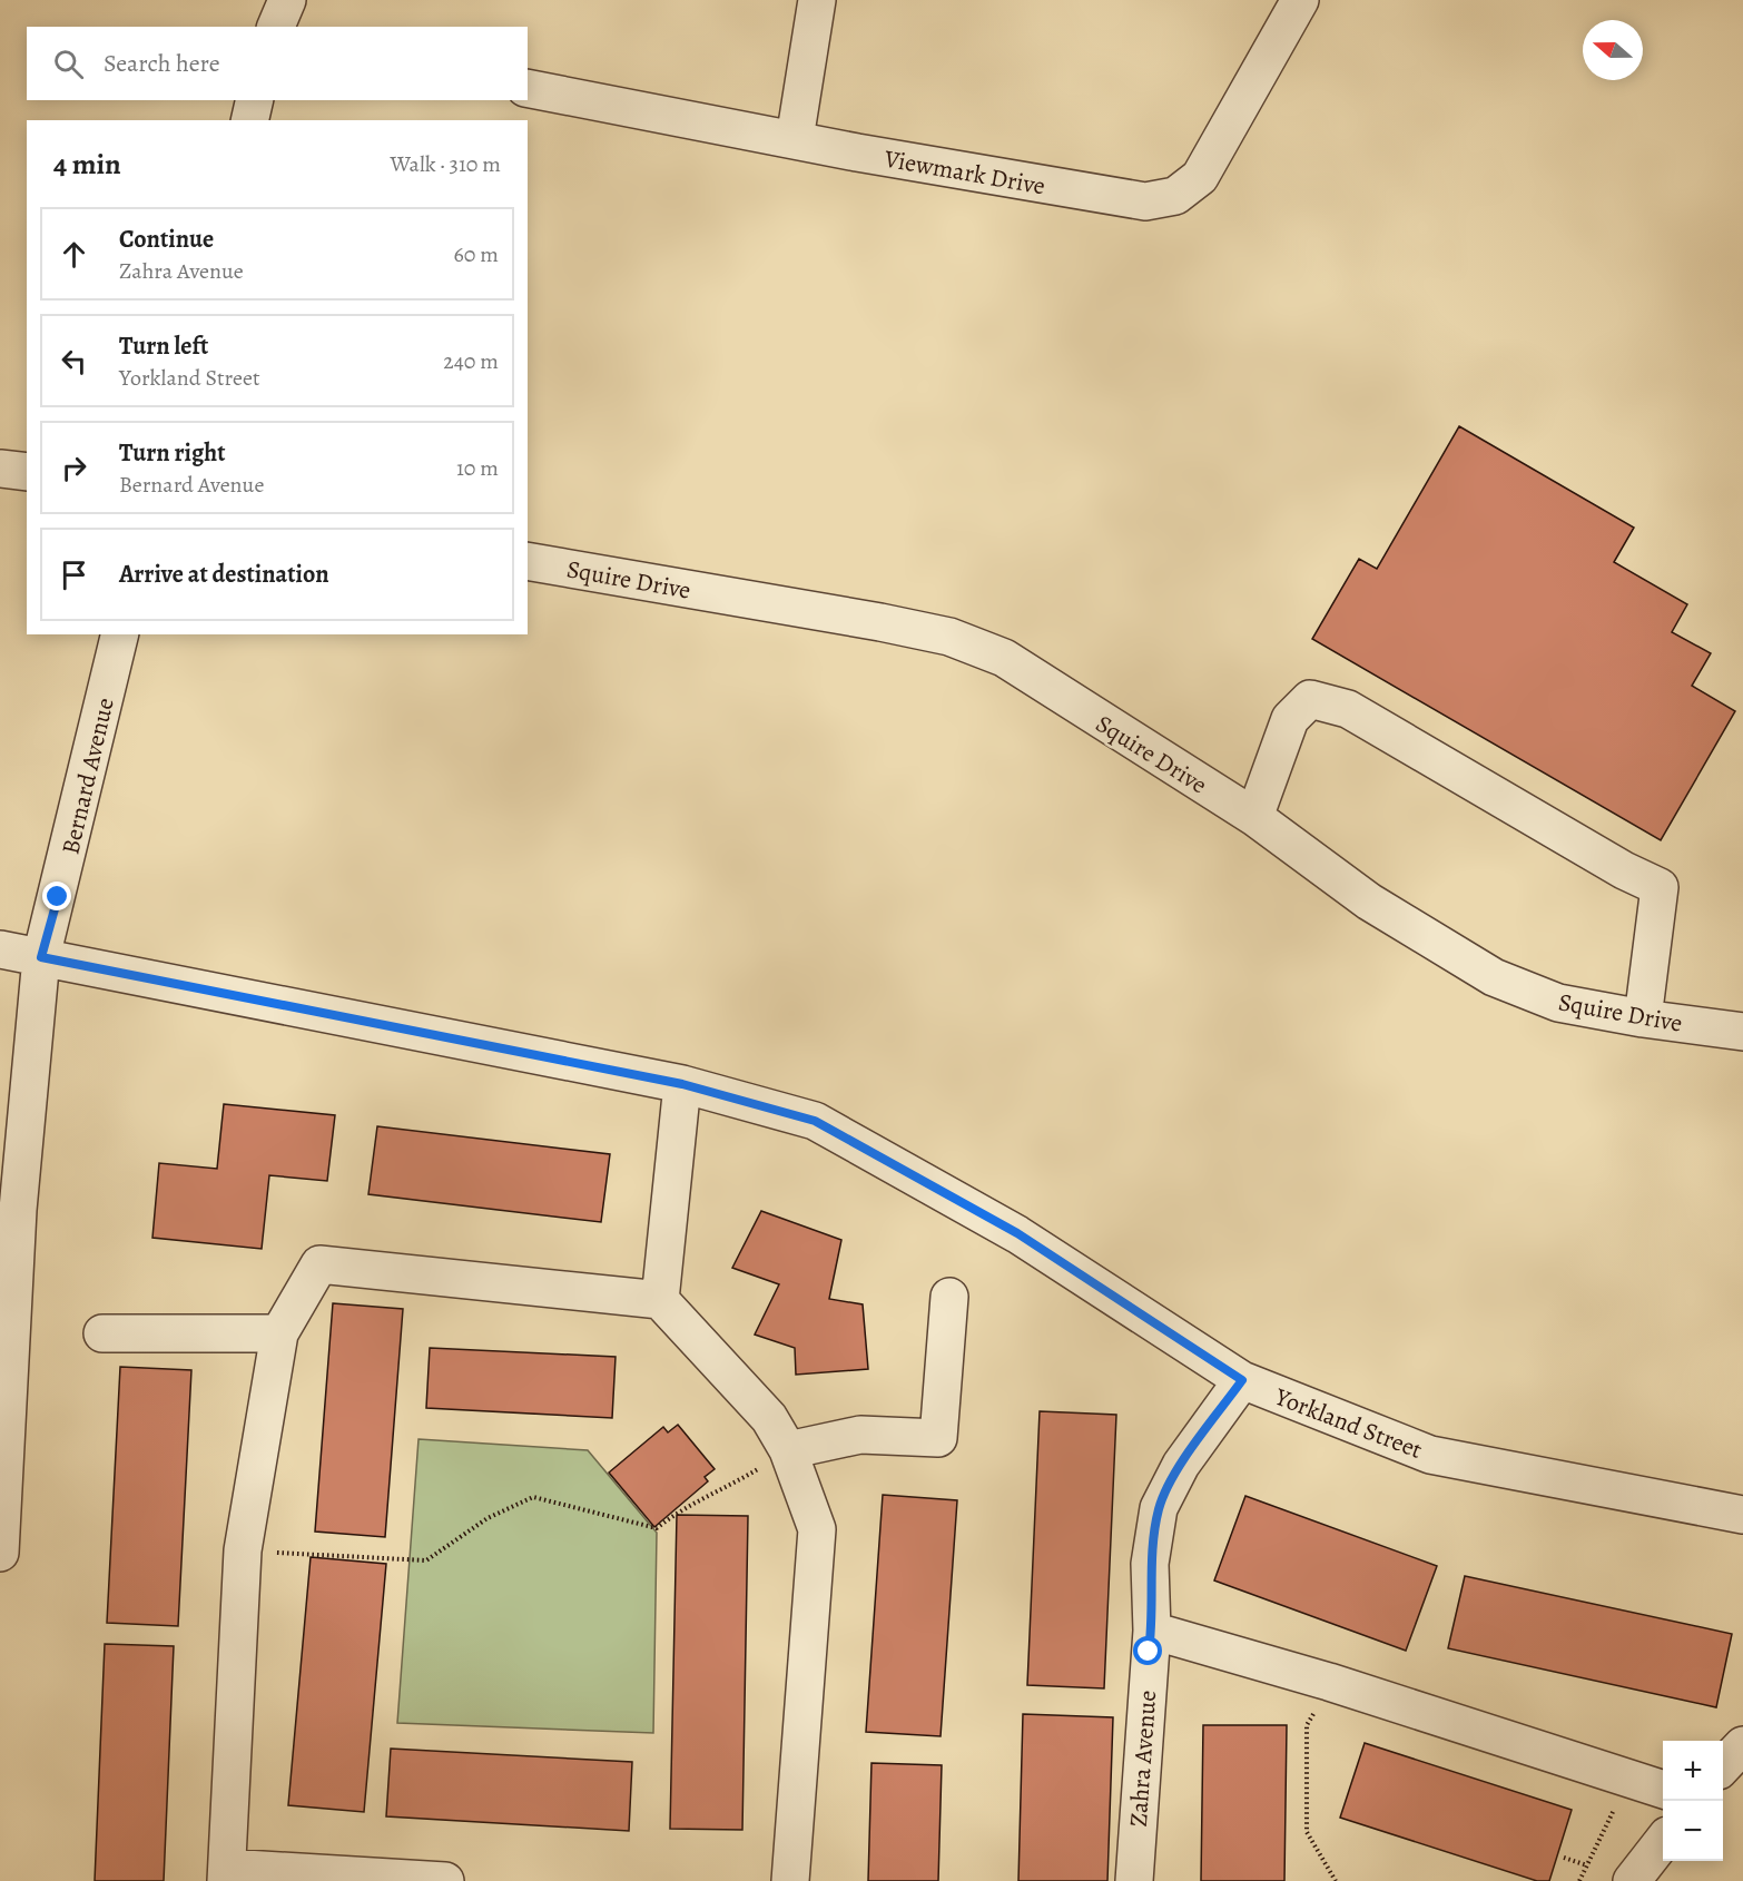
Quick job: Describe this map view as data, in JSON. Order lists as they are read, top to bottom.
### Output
{
  "streets": {
    "street": [
      "Viewmark Drive",
      "Squire Drive",
      "Bernard Avenue",
      "Yorkland Street",
      "Zahra Avenue"
    ]
  },
  "crossings": [
    ["Bernard Avenue", "Yorkland Street"],
    ["Yorkland Street", "Zahra Avenue"]
  ],
  "north": "left",
  "page": {
    "search": "Search here",
    "heading": ["4 min", "Walk · 310 m"],
    "list": [
      ["Continue", "Zahra Avenue", "60 m"],
      ["Turn left", "Yorkland Street", "240 m"],
      ["Turn right", "Bernard Avenue", "10 m"],
      "Arrive at destination"
    ],
    "map_buttons": ["+", "−"]
  }
}
